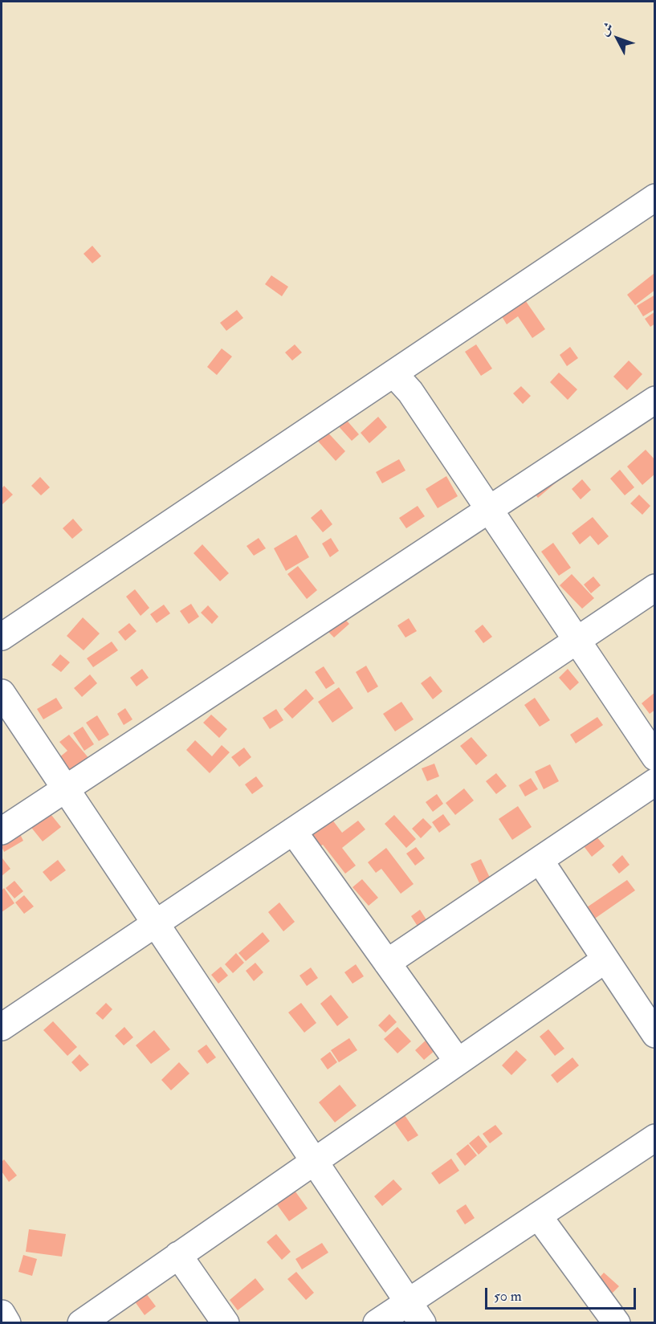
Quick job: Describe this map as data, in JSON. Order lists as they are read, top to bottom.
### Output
{
  "scale_bar": "50 m",
  "north": "top left"
}
